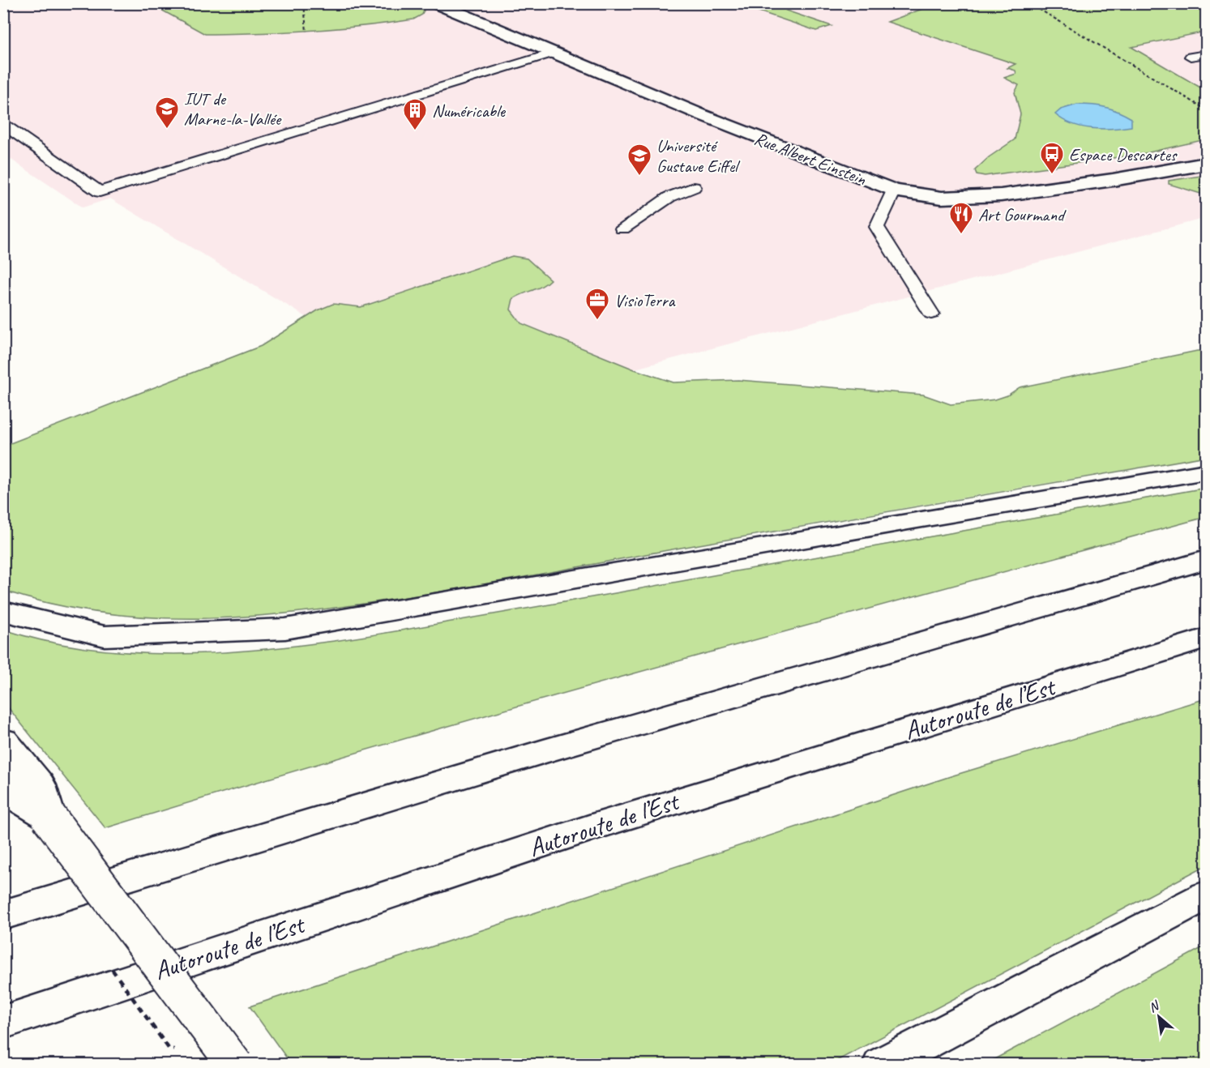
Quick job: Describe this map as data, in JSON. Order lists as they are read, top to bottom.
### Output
{
  "streets": {
    "main road": ["Rue Albert Einstein", "Autoroute de l’Est"]
  },
  "places": {
    "school or university": ["IUT de Marne-la-Vallée", "Université Gustave Eiffel"],
    "building": ["Numéricable"],
    "bus stop": ["Espace Descartes"],
    "restaurant": ["Art Gourmand"],
    "office": ["VisioTerra"]
  },
  "north": "top left"
}
